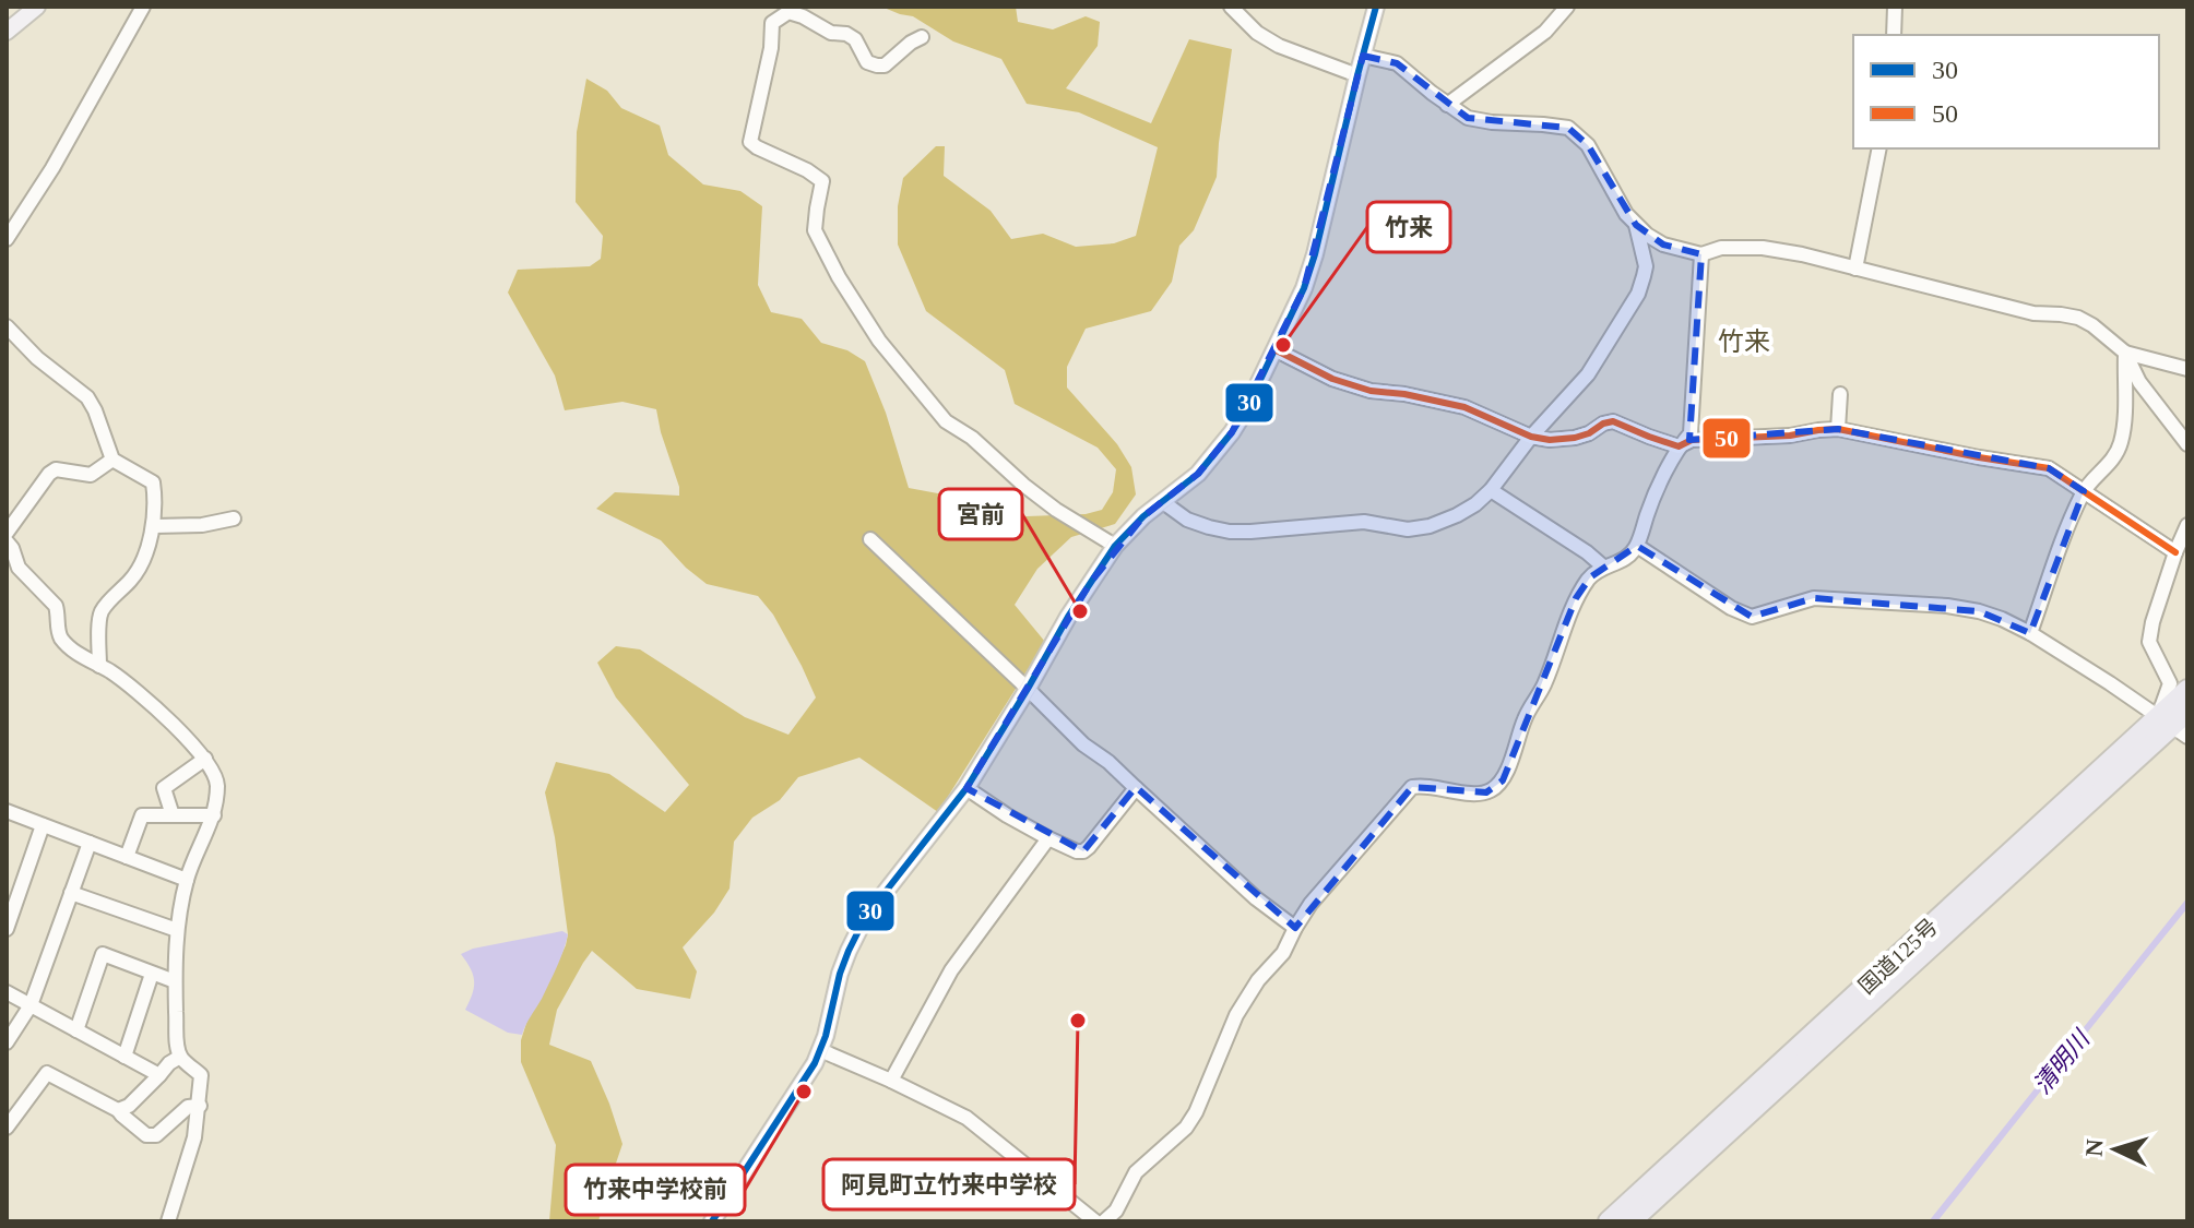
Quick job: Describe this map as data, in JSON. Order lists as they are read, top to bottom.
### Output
{
  "streets": {
    "highway": ["国道125号"]
  },
  "districts": ["竹来"],
  "water": ["清明川"],
  "places": [
    "竹来",
    "宮前",
    "阿見町立竹来中学校",
    "竹来中学校前"
  ],
  "lines": ["transit line 30", "transit line 50"],
  "legend": ["30", "50"],
  "north": "left"
}
